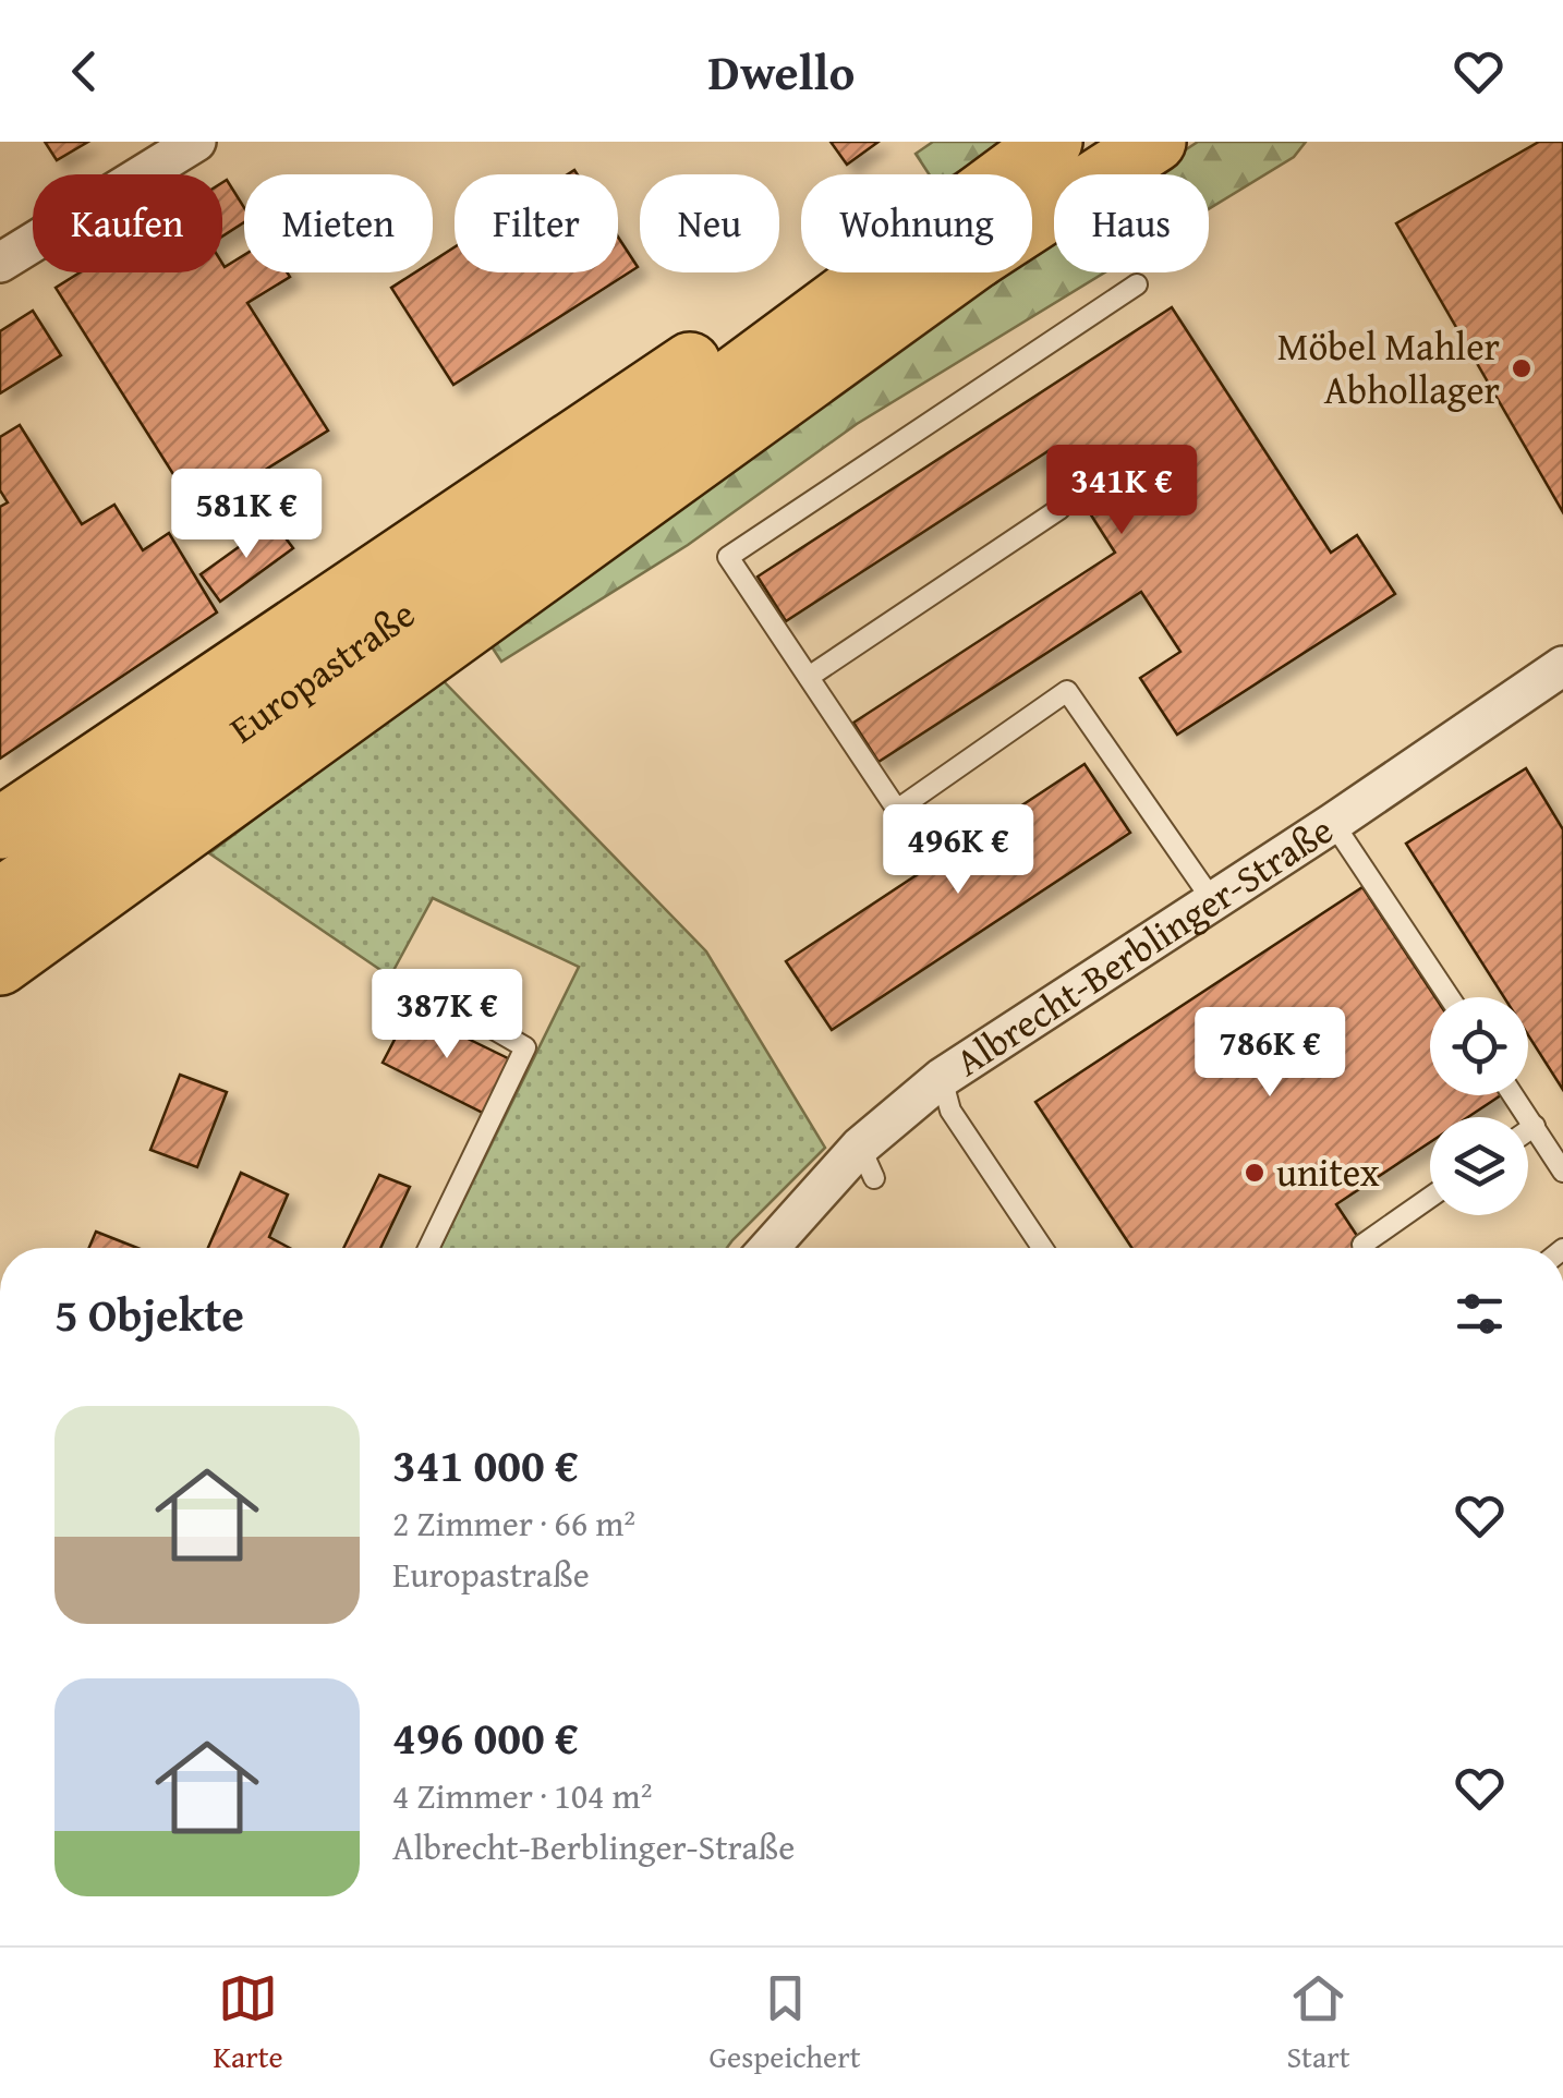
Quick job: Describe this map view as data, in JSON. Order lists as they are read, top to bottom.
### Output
{
  "streets": {
    "highway": ["Europastraße"],
    "street": ["Albrecht-Berblinger-Straße"]
  },
  "places": ["Möbel Mahler Abhollager", "unitex"],
  "page": {
    "header": "Dwello",
    "chip": [
      "Kaufen",
      "Mieten",
      "Filter",
      "Neu",
      "Wohnung",
      "Haus"
    ],
    "price": [
      "341K €",
      "581K €",
      "496K €",
      "387K €",
      "786K €"
    ],
    "heading": "5 Objekte",
    "list": [
      {
        "name": "341 000 €",
        "note": "2 Zimmer · 66 m² · Europastraße"
      },
      {
        "name": "496 000 €",
        "note": "4 Zimmer · 104 m² · Albrecht-Berblinger-Straße"
      }
    ],
    "tabs": ["Karte", "Gespeichert", "Start"]
  }
}
